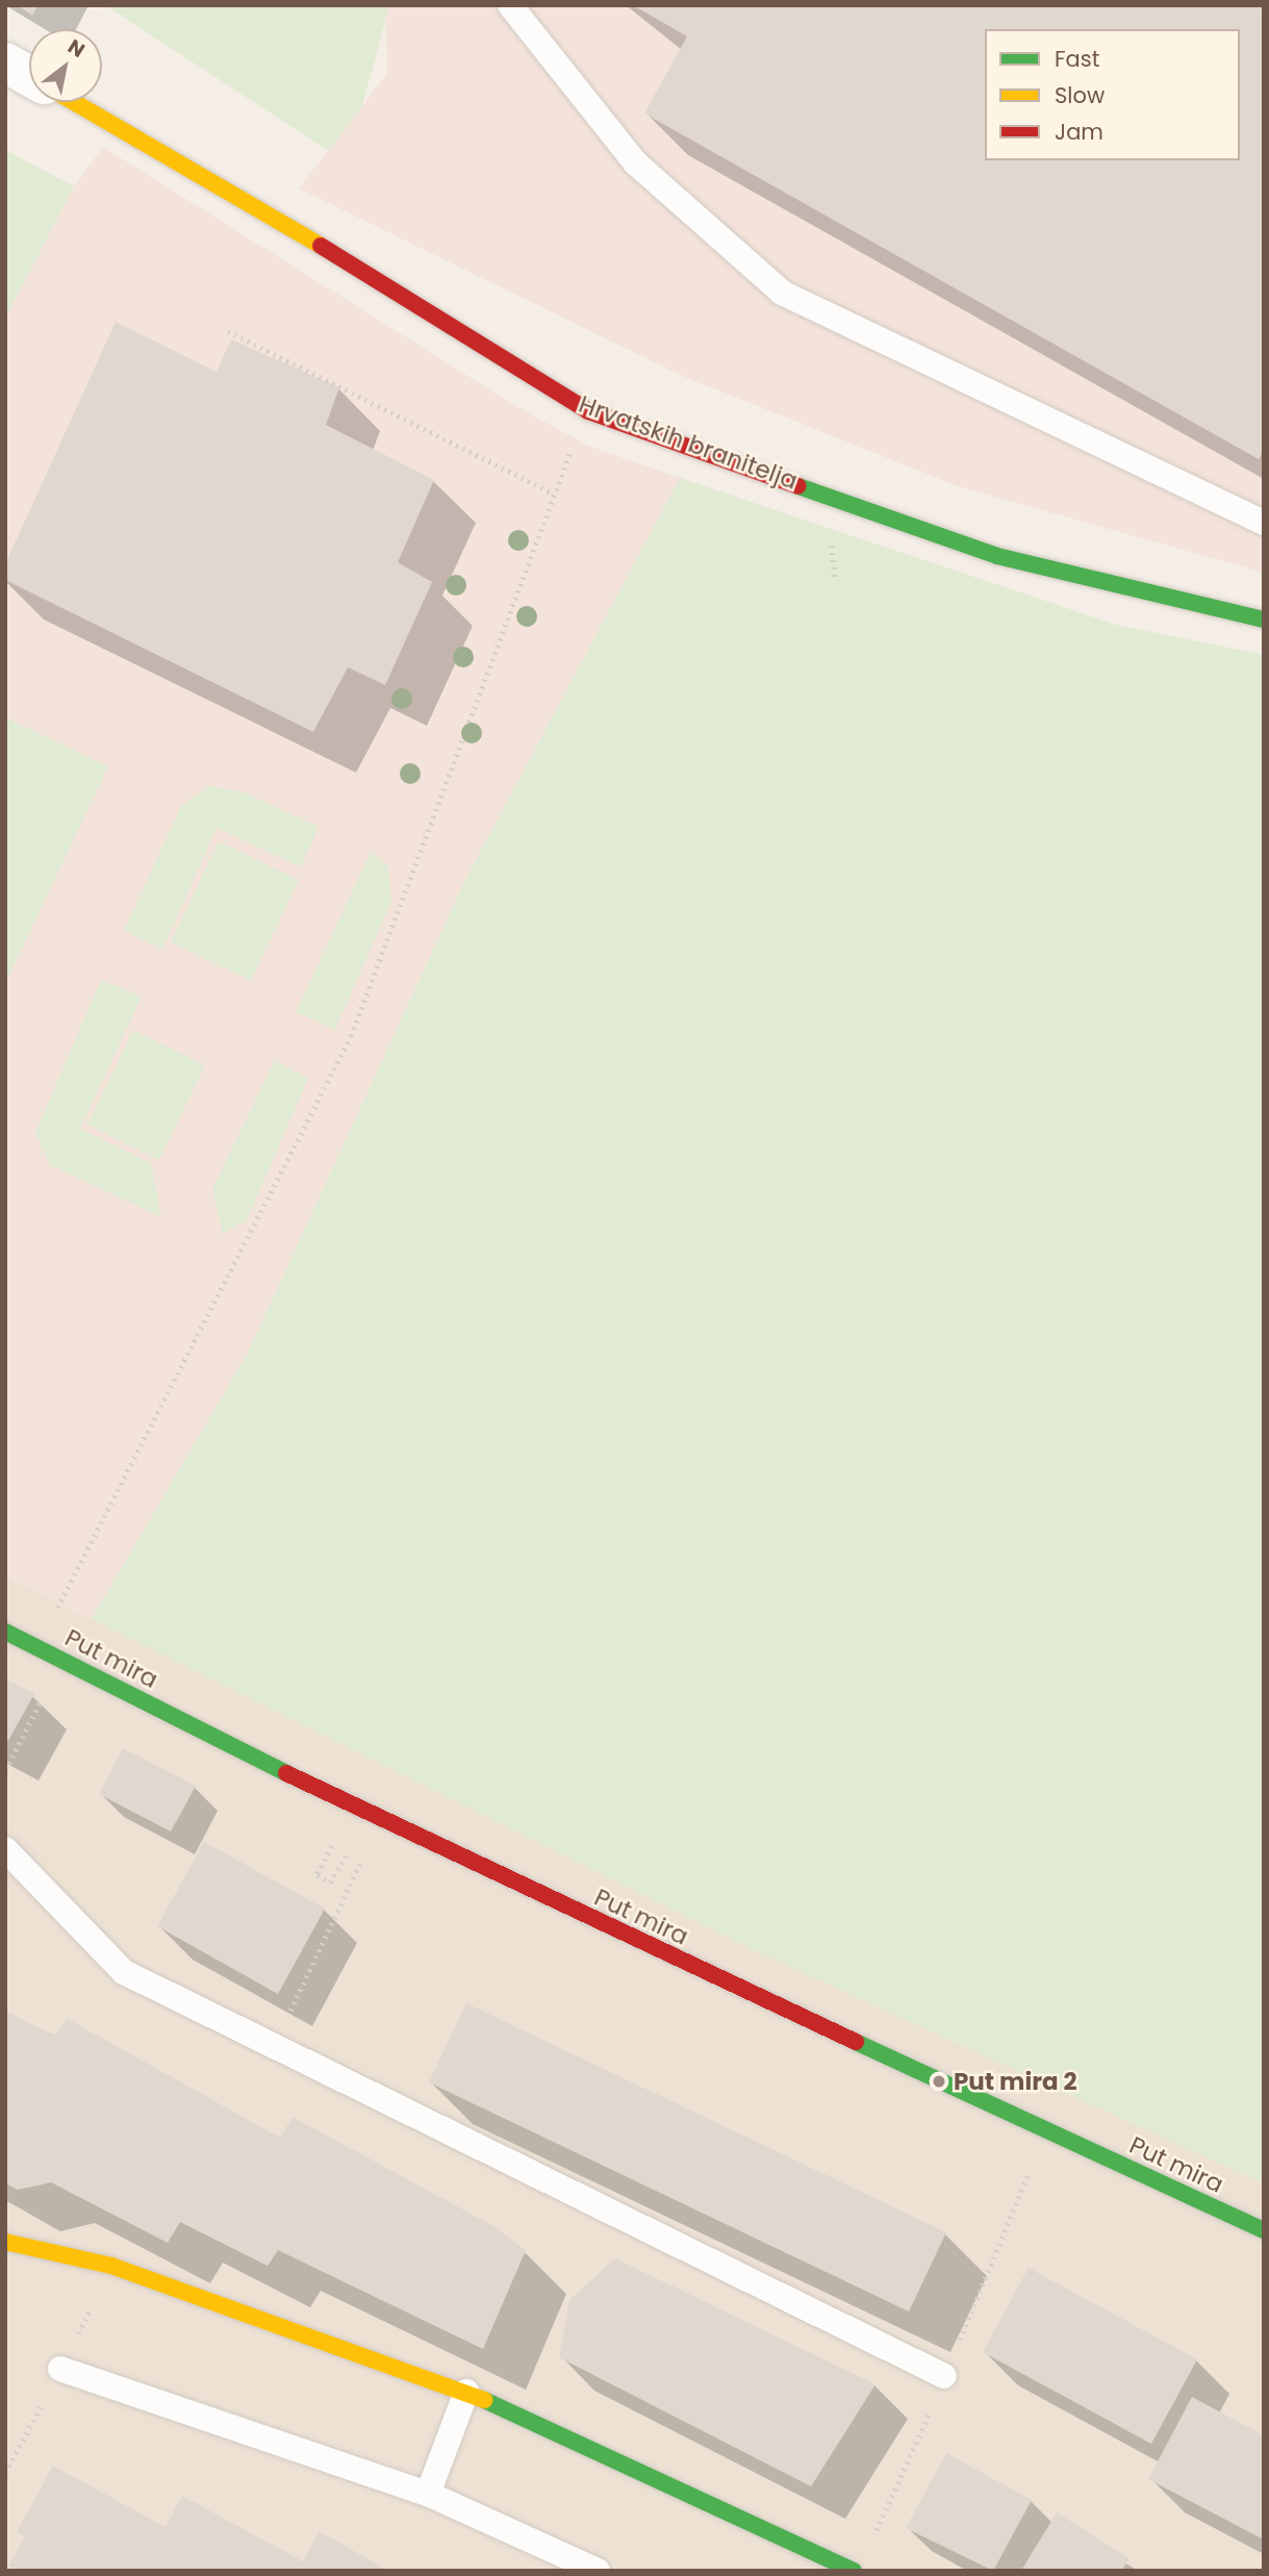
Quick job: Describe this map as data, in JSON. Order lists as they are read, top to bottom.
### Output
{
  "streets": {
    "street": ["Hrvatskih branitelja", "Put mira"]
  },
  "places": ["Put mira 2"],
  "legend": ["Fast", "Slow", "Jam"],
  "north": "top right"
}
